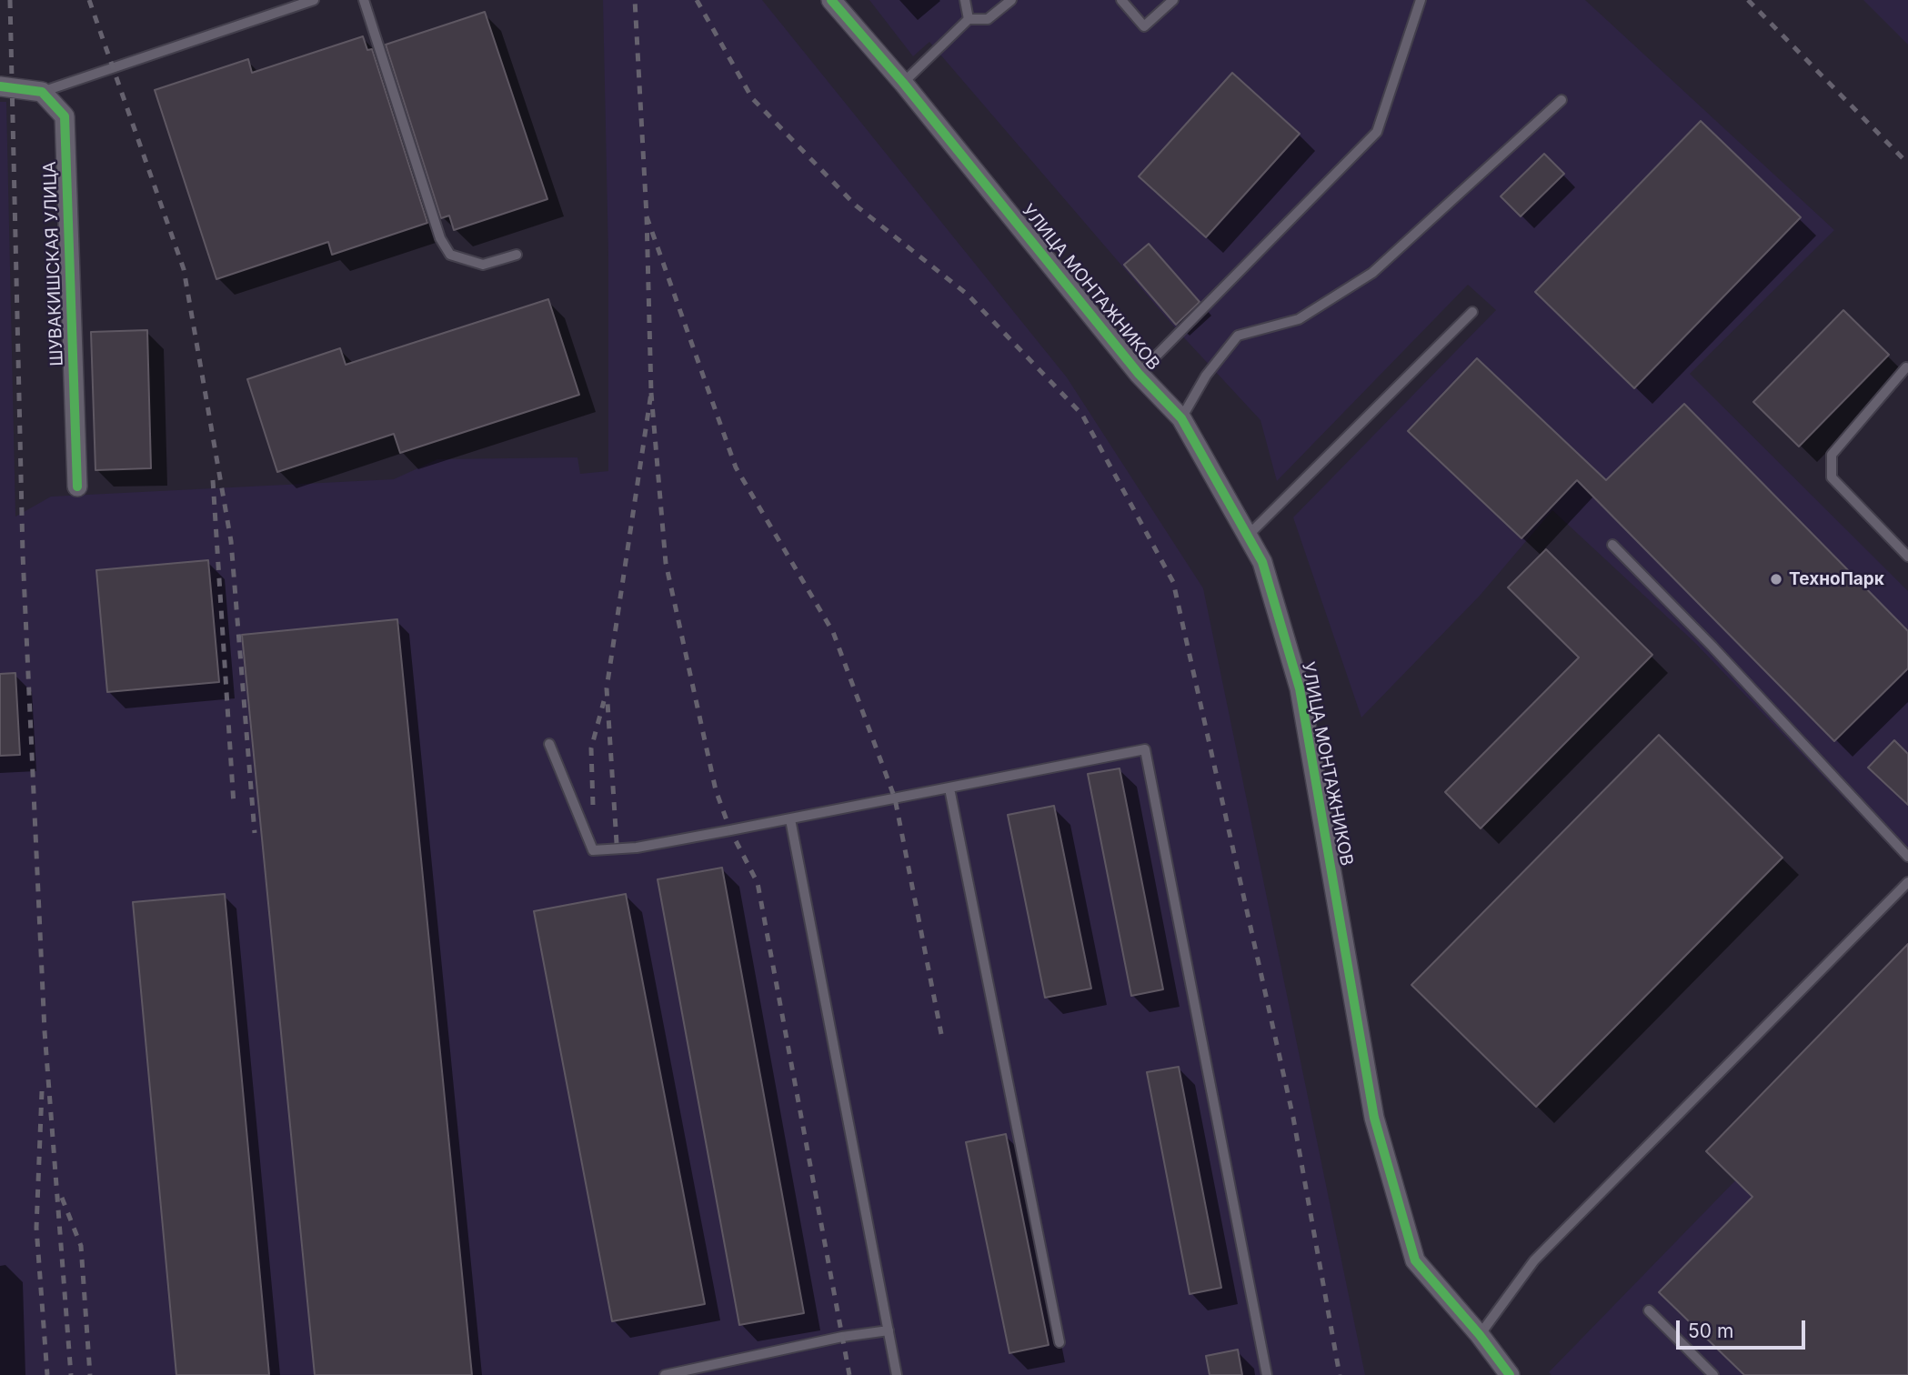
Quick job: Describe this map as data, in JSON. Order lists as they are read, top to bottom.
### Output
{
  "streets": {
    "street": ["ШУВАКИШСКАЯ УЛИЦА", "УЛИЦА МОНТАЖНИКОВ"]
  },
  "places": ["ТехноПарк"],
  "scale_bar": "50 m"
}
